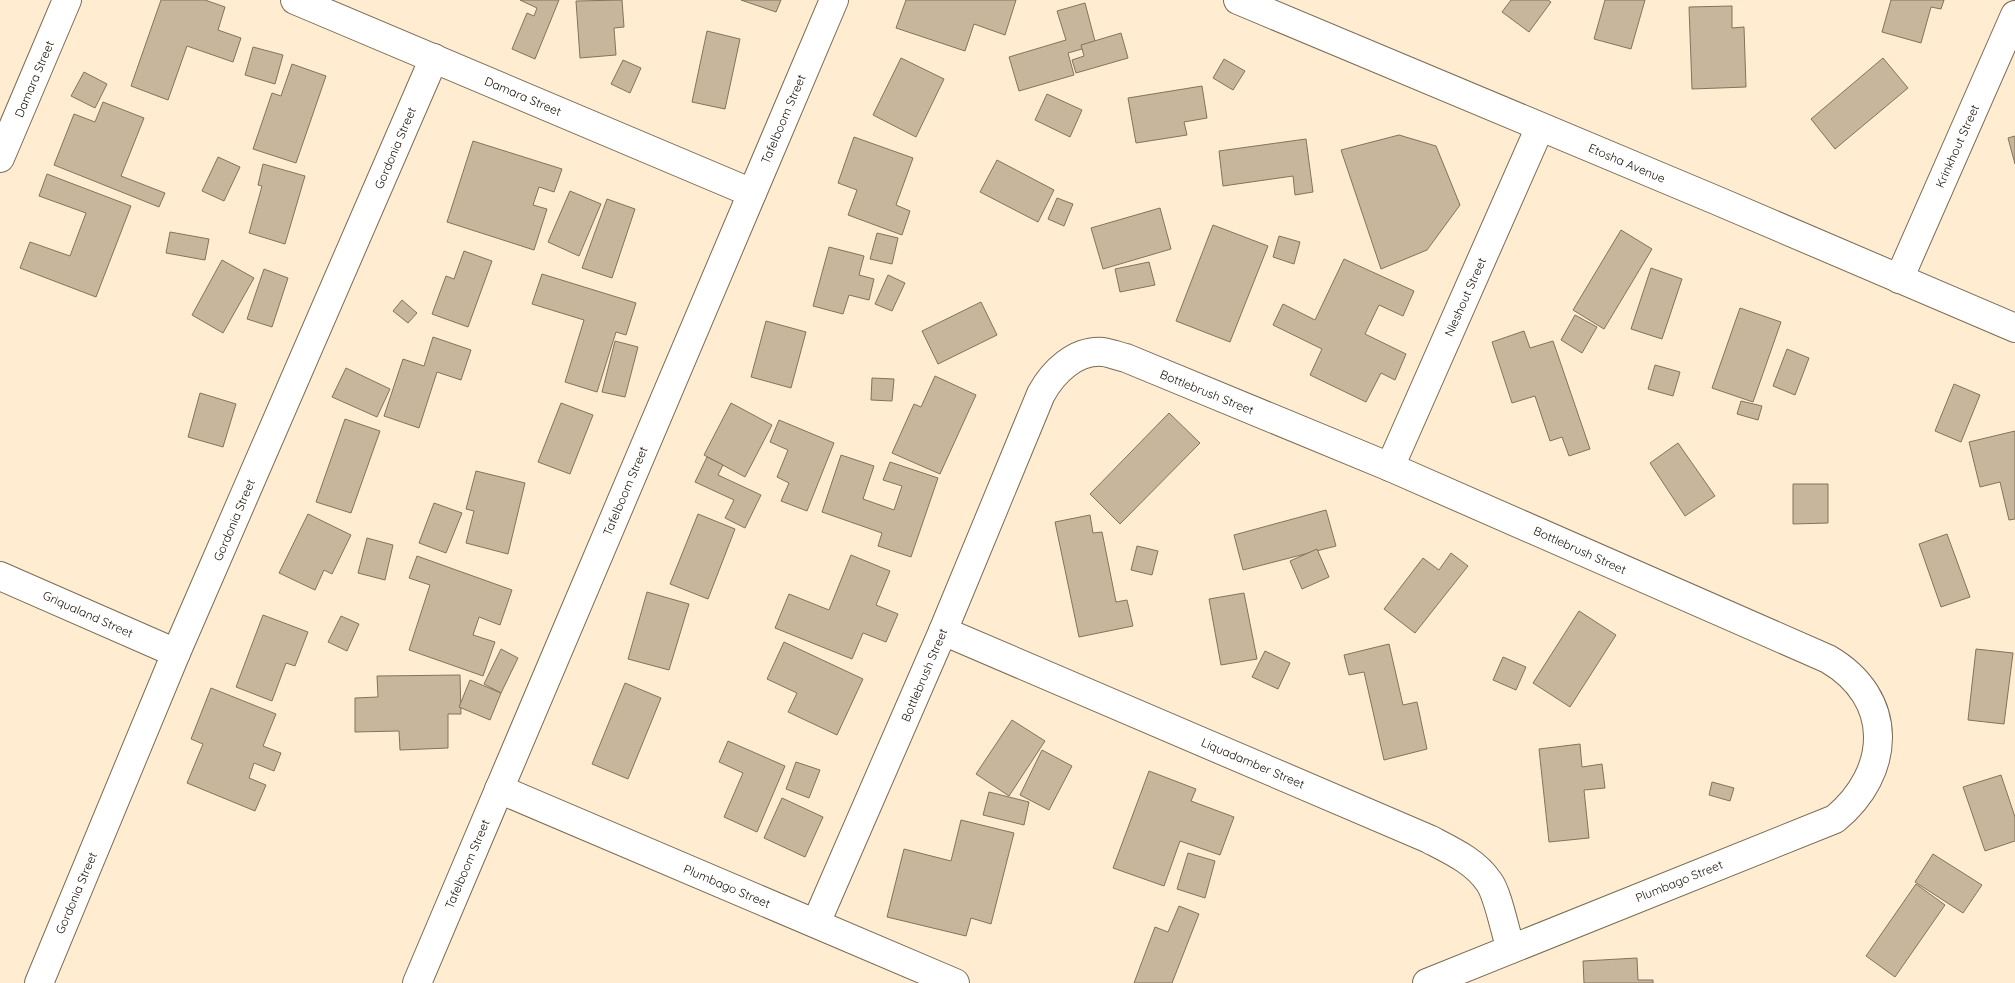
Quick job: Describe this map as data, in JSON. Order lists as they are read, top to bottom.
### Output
{
  "streets": {
    "street": [
      "Damara Street",
      "Tafelboom Street",
      "Krinkhout Street",
      "Gordonia Street",
      "Etosha Avenue",
      "Nieshout Street",
      "Bottlebrush Street",
      "Griqualand Street",
      "Liquadamber Street",
      "Plumbago Street"
    ]
  },
  "crossings": [
    ["Damara Street", "Tafelboom Street"],
    ["Damara Street", "Gordonia Street"],
    ["Tafelboom Street", "Plumbago Street"],
    ["Krinkhout Street", "Etosha Avenue"],
    ["Gordonia Street", "Griqualand Street"],
    ["Etosha Avenue", "Nieshout Street"],
    ["Nieshout Street", "Bottlebrush Street"],
    ["Bottlebrush Street", "Liquadamber Street"],
    ["Bottlebrush Street", "Plumbago Street"],
    ["Liquadamber Street", "Plumbago Street"]
  ]
}
